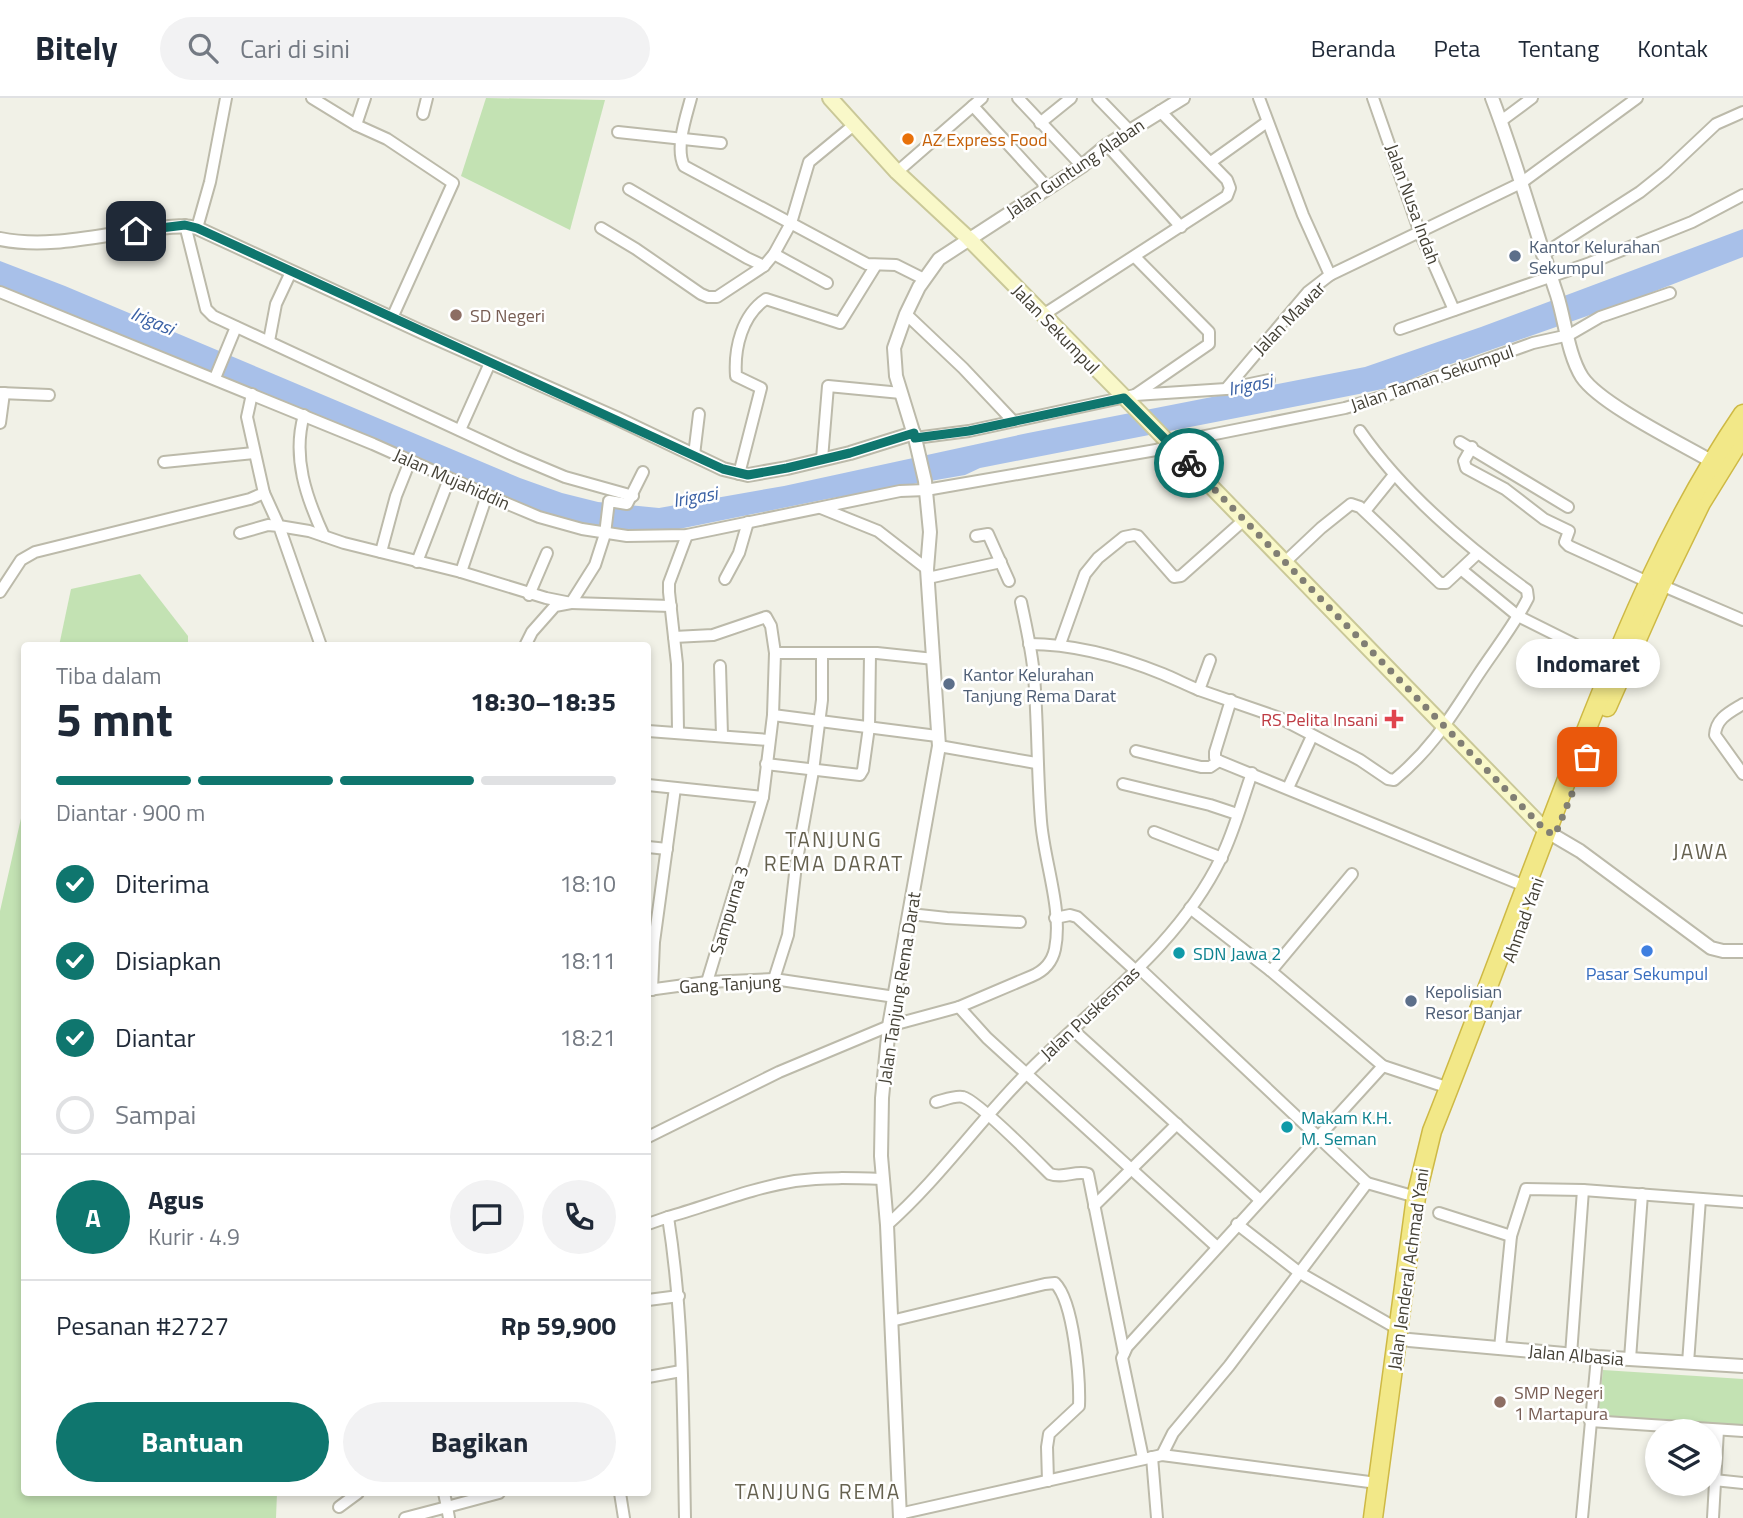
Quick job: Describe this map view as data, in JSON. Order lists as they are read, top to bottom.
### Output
{
  "streets": {
    "highway": ["Ahmad Yani", "Jalan Jenderal Achmad Yani"],
    "main road": ["Jalan Sekumpul"],
    "street": [
      "Jalan Guntung Alaban",
      "Jalan Nusa Indah",
      "Jalan Mawar",
      "Jalan Taman Sekumpul",
      "Jalan Mujahiddin",
      "Sampurna 3",
      "Gang Tanjung",
      "Jalan Tanjung Rema Darat",
      "Jalan Puskesmas",
      "Jalan Albasia"
    ]
  },
  "crossings": [
    ["Jalan Guntung Alaban", "Jalan Sekumpul"],
    ["Jalan Guntung Alaban", "Jalan Tanjung Rema Darat"],
    ["Jalan Nusa Indah", "Jalan Mawar"],
    ["Jalan Sekumpul", "Jalan Taman Sekumpul"],
    ["Jalan Sekumpul", "Ahmad Yani"],
    ["Jalan Sekumpul", "Jalan Tanjung Rema Darat"],
    ["Jalan Sekumpul", "Jalan Jenderal Achmad Yani"],
    ["Jalan Taman Sekumpul", "Jalan Mujahiddin"],
    ["Jalan Taman Sekumpul", "Jalan Tanjung Rema Darat"],
    ["Jalan Mujahiddin", "Jalan Tanjung Rema Darat"],
    ["Sampurna 3", "Gang Tanjung"],
    ["Ahmad Yani", "Jalan Jenderal Achmad Yani"],
    ["Gang Tanjung", "Jalan Tanjung Rema Darat"],
    ["Jalan Tanjung Rema Darat", "Jalan Puskesmas"],
    ["Jalan Jenderal Achmad Yani", "Jalan Albasia"]
  ],
  "districts": ["TANJUNG REMA DARAT", "JAWA", "TANJUNG REMA"],
  "water": ["Irigasi"],
  "places": {
    "other": [
      "AZ Express Food",
      "Kantor Kelurahan Sekumpul",
      "SD Negeri",
      "Kantor Kelurahan Tanjung Rema Darat",
      "Indomaret",
      "Pasar Sekumpul",
      "SDN Jawa 2",
      "Kepolisian Resor Banjar",
      "Makam K.H. M. Seman",
      "SMP Negeri 1 Martapura"
    ],
    "health": ["RS Pelita Insani"]
  },
  "page": {
    "header": "Bitely",
    "search": "Cari di sini",
    "nav": [
      "Beranda",
      "Peta",
      "Tentang",
      "Kontak"
    ],
    "bubble": "Indomaret",
    "heading": ["5 mnt", "Tiba dalam", "18:30–18:35"],
    "panel": [
      "Agus",
      "Kurir · 4.9",
      "Pesanan #2727",
      "Rp 59,900"
    ],
    "bar": "Diantar · 900 m",
    "list": [
      ["Diterima", "18:10"],
      ["Disiapkan", "18:11"],
      ["Diantar", "18:21"],
      "Sampai"
    ],
    "round": "A",
    "buttons": ["Bantuan", "Bagikan"]
  }
}
